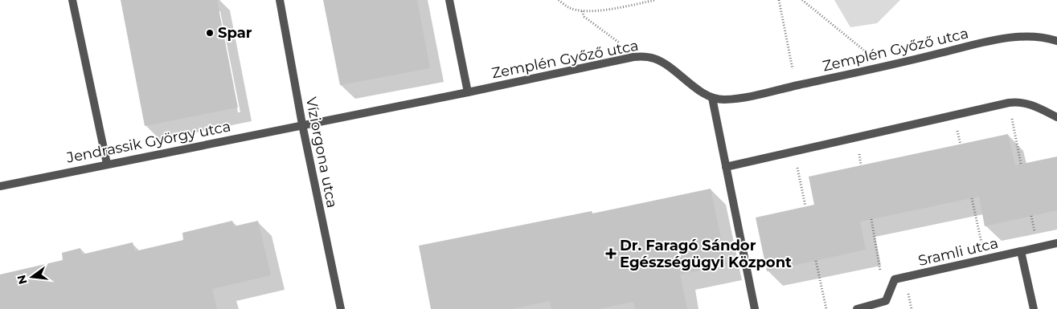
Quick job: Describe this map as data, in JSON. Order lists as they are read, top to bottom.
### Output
{
  "streets": {
    "street": [
      "Zemplén Győző utca",
      "Jendrassik György utca",
      "Víziorgona utca",
      "Sramli utca"
    ]
  },
  "crossings": [
    ["Zemplén Győző utca", "Jendrassik György utca"],
    ["Zemplén Győző utca", "Víziorgona utca"],
    ["Jendrassik György utca", "Víziorgona utca"]
  ],
  "places": {
    "other": ["Spar"],
    "health": ["Dr. Faragó Sándor Egészségügyi Központ"]
  },
  "north": "left"
}
